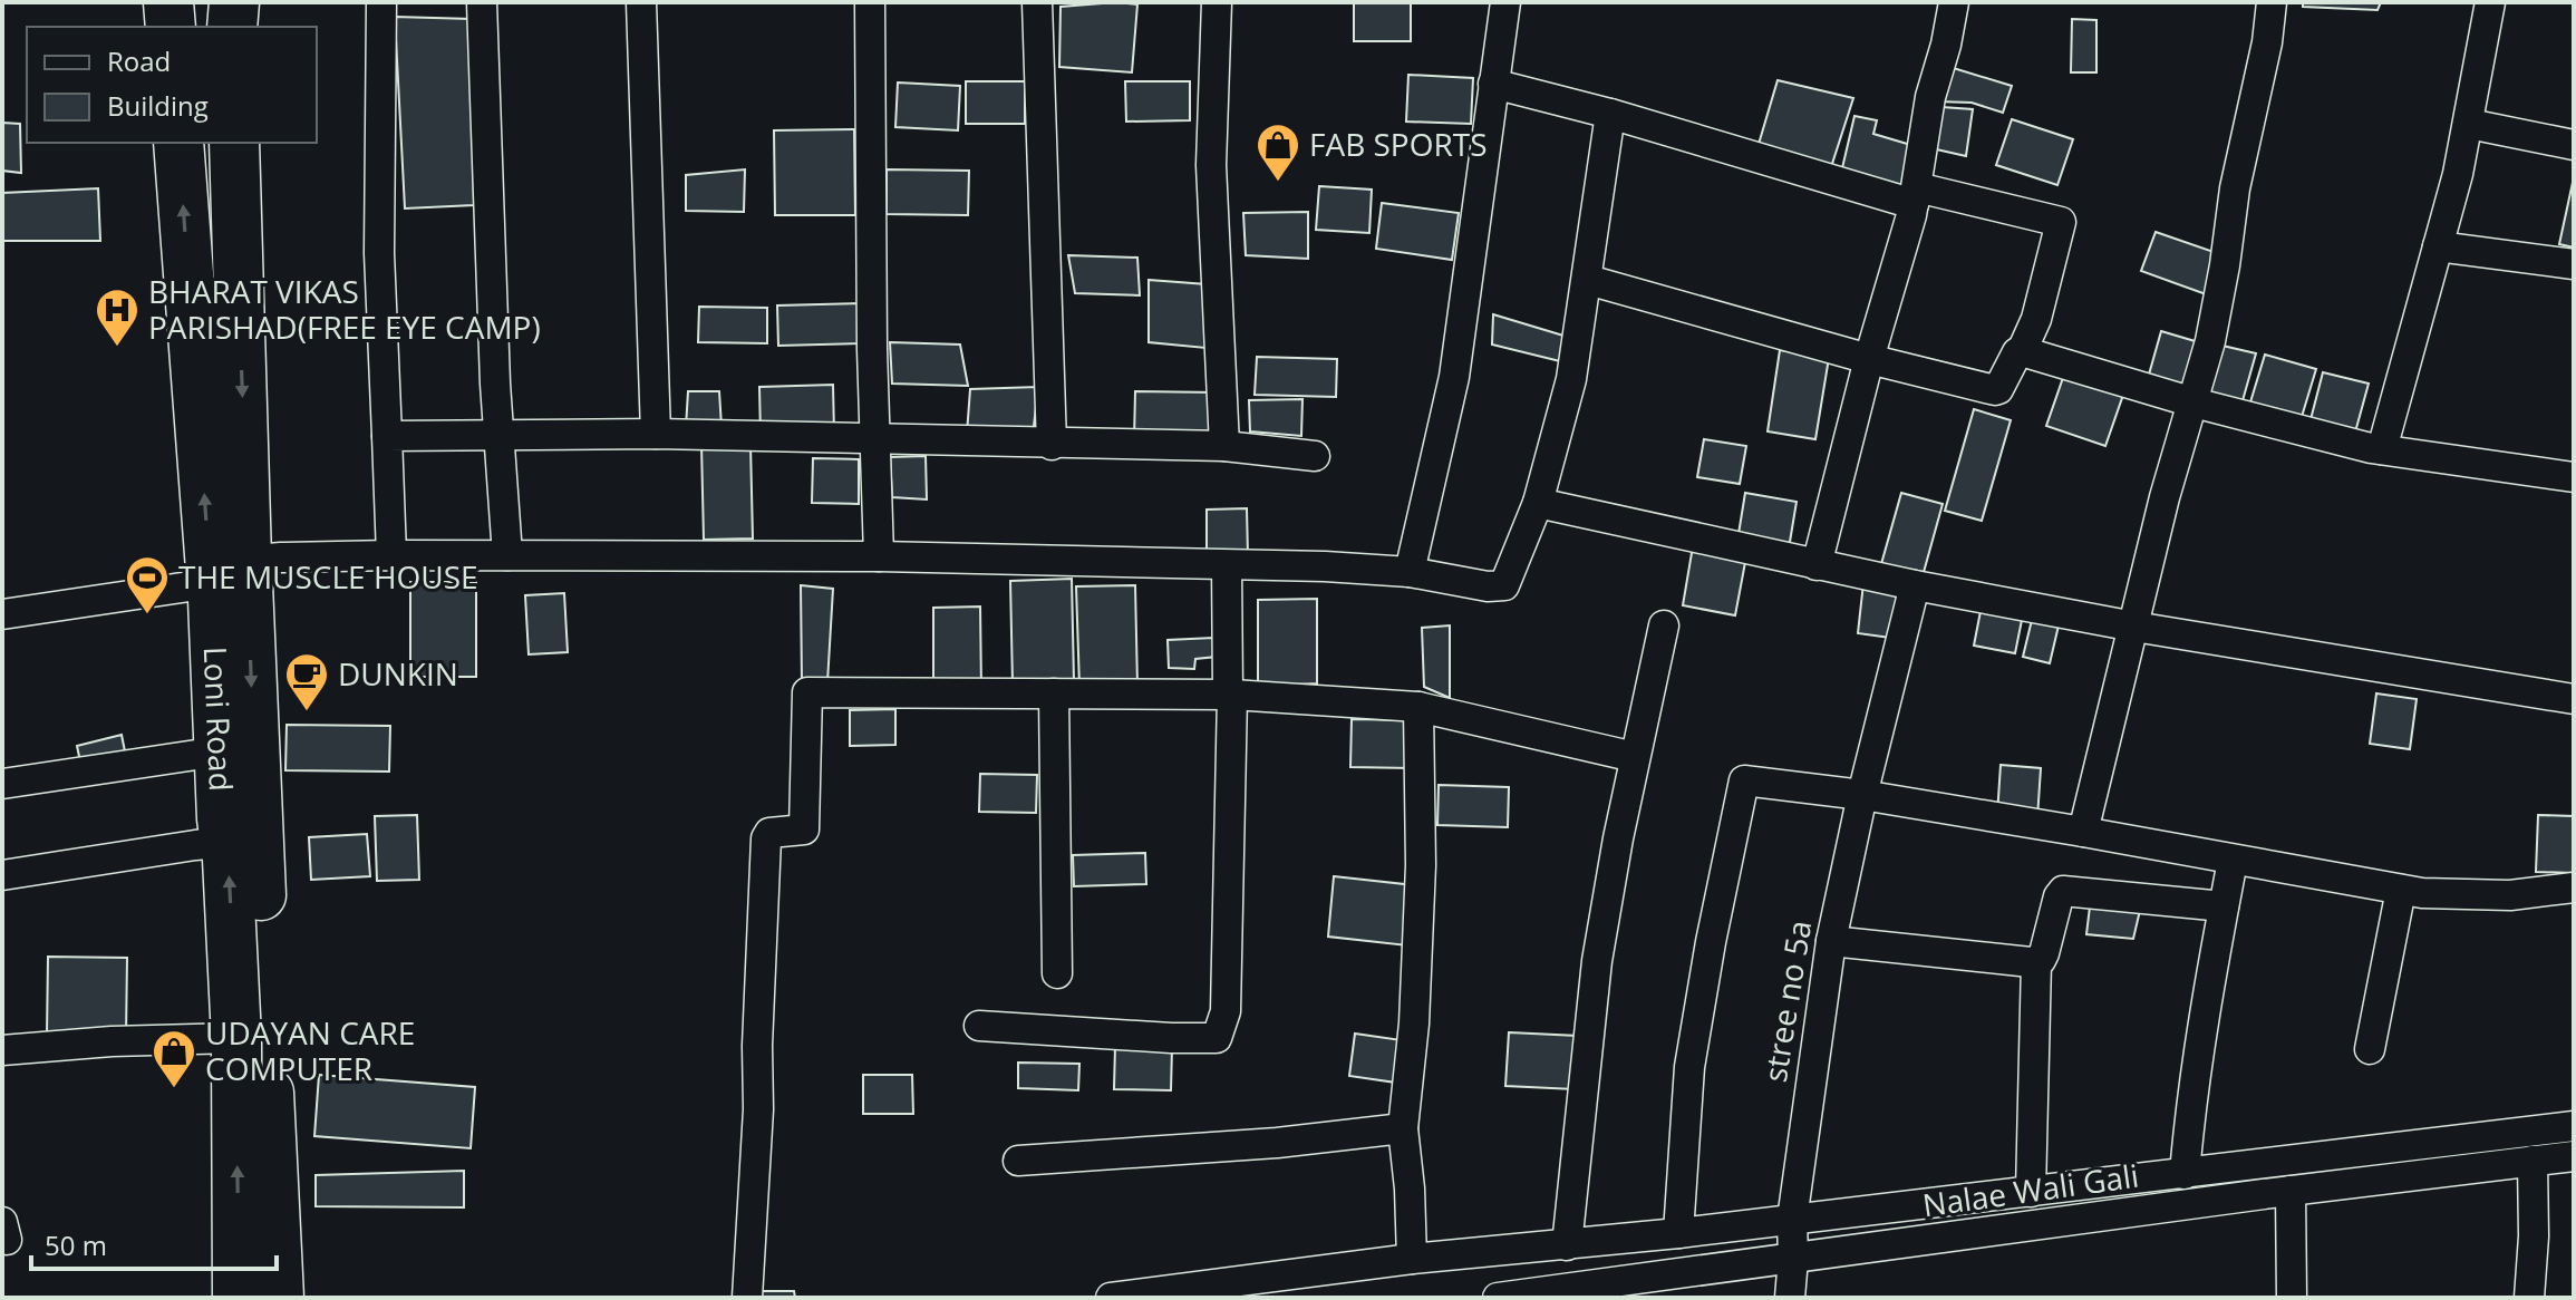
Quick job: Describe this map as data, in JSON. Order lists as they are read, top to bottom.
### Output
{
  "streets": {
    "highway": ["Loni Road"],
    "street": ["stree no 5a", "Nalae Wali Gali"]
  },
  "crossings": [
    ["stree no 5a", "Nalae Wali Gali"]
  ],
  "places": {
    "shop": ["FAB SPORTS", "UDAYAN CARE COMPUTER"],
    "hospital": ["BHARAT VIKAS PARISHAD(FREE EYE CAMP)"],
    "sports": ["THE MUSCLE HOUSE"],
    "cafe": ["DUNKIN"]
  },
  "legend": ["Road", "Building"],
  "scale_bar": "50 m"
}
